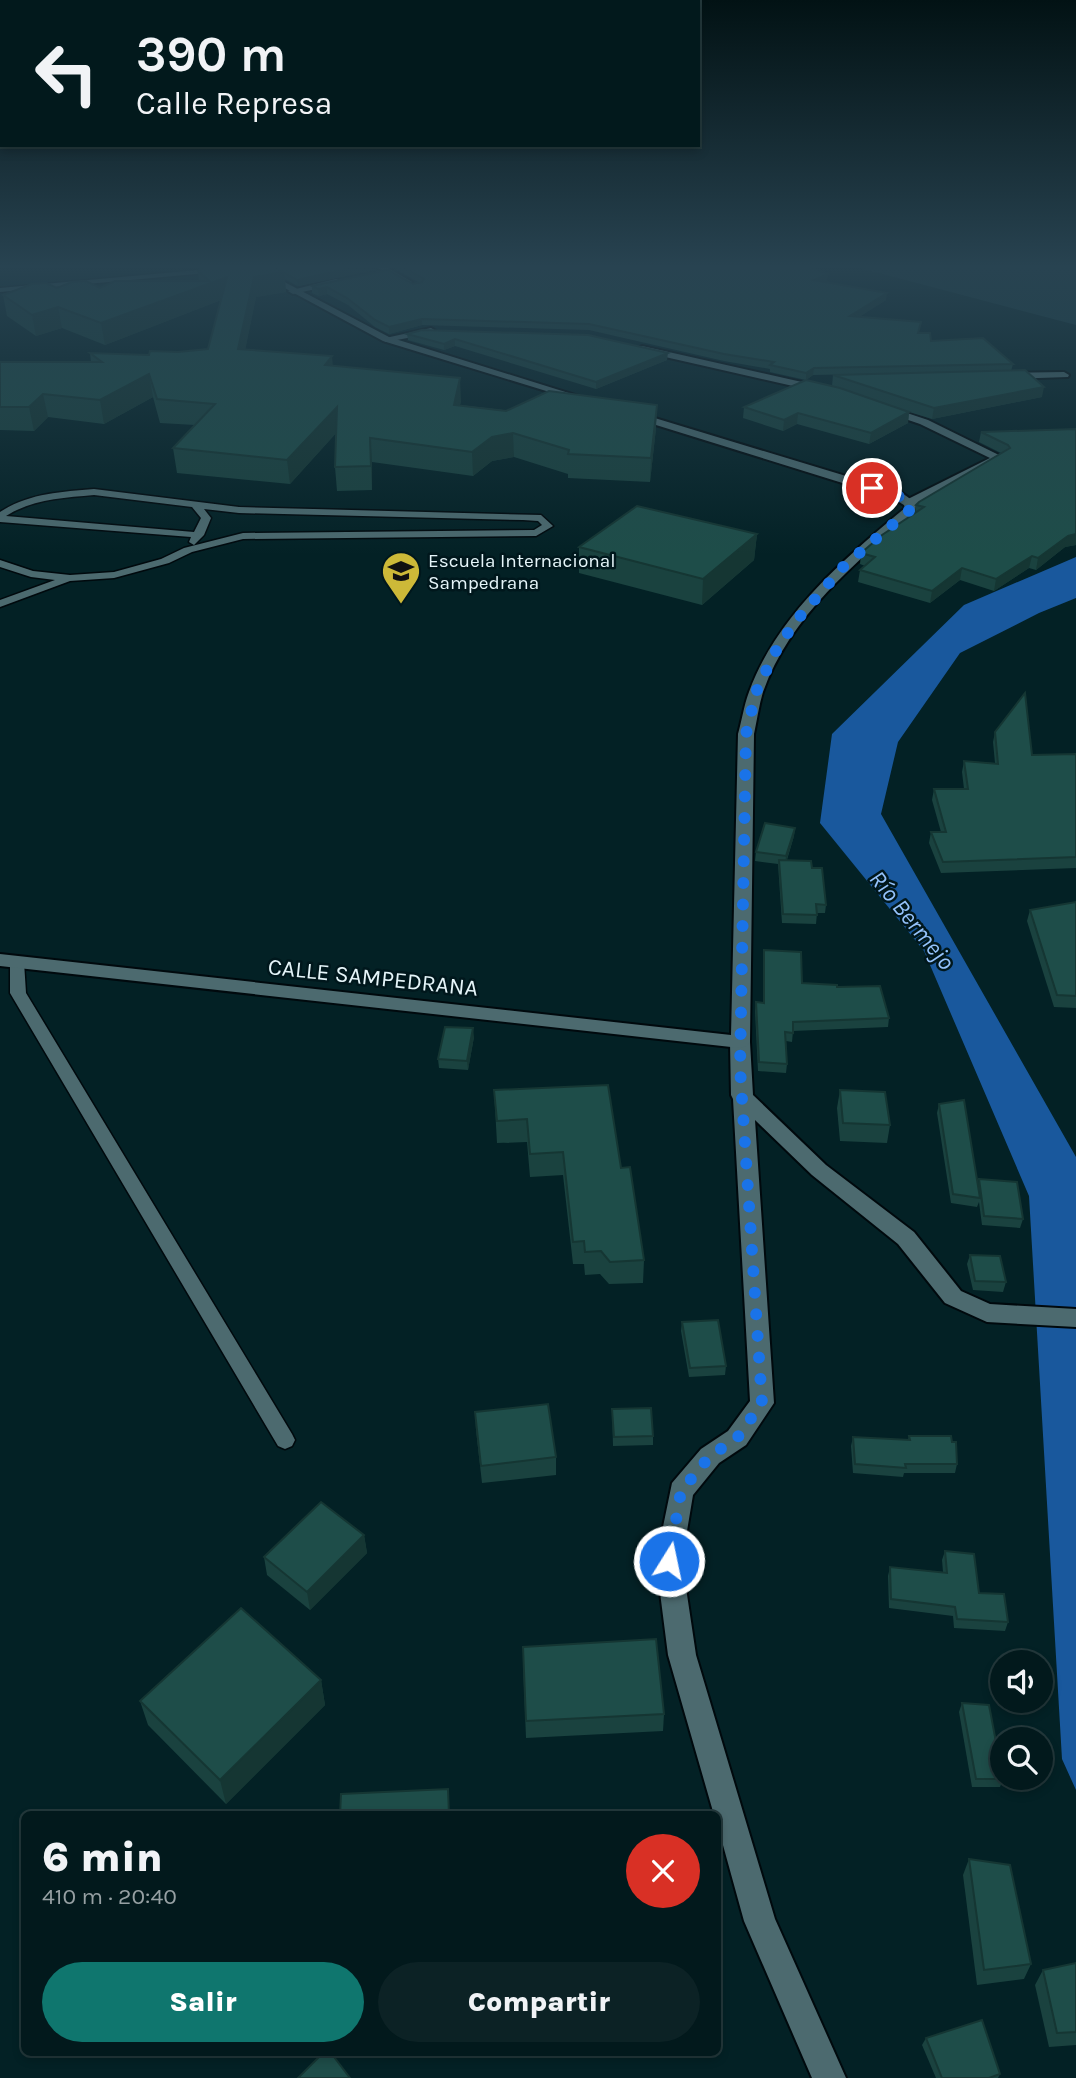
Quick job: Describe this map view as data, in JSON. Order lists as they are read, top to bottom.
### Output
{
  "streets": {
    "street": ["CALLE SAMPEDRANA"]
  },
  "water": ["Río Bermejo"],
  "places": {
    "school or university": ["Escuela Internacional Sampedrana"]
  },
  "page": {
    "turn": ["390 m", "Calle Represa"],
    "heading": ["6 min", "410 m · 20:40"],
    "buttons": ["Salir", "Compartir"]
  }
}
